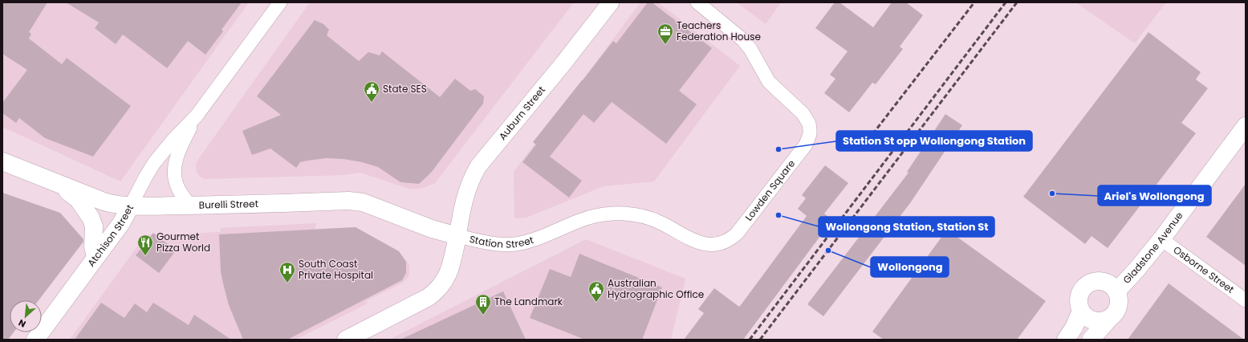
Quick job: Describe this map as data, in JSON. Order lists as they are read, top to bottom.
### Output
{
  "streets": {
    "main road": [
      "Burelli Street",
      "Atchison Street",
      "Station Street",
      "Gladstone Avenue"
    ],
    "street": ["Auburn Street", "Lowden Square", "Osborne Street"]
  },
  "crossings": [
    ["Auburn Street", "Burelli Street"],
    ["Auburn Street", "Station Street"],
    ["Lowden Square", "Station Street"],
    ["Burelli Street", "Atchison Street"],
    ["Burelli Street", "Station Street"],
    ["Gladstone Avenue", "Osborne Street"]
  ],
  "places": {
    "office": ["Teachers Federation House"],
    "public building": ["State SES", "Australian Hydrographic Office"],
    "other": [
      "Station St opp Wollongong Station",
      "Ariel's Wollongong",
      "Wollongong Station, Station St",
      "Wollongong"
    ],
    "restaurant": ["Gourmet Pizza World"],
    "hospital": ["South Coast Private Hospital"],
    "building": ["The Landmark"]
  },
  "north": "bottom left"
}
